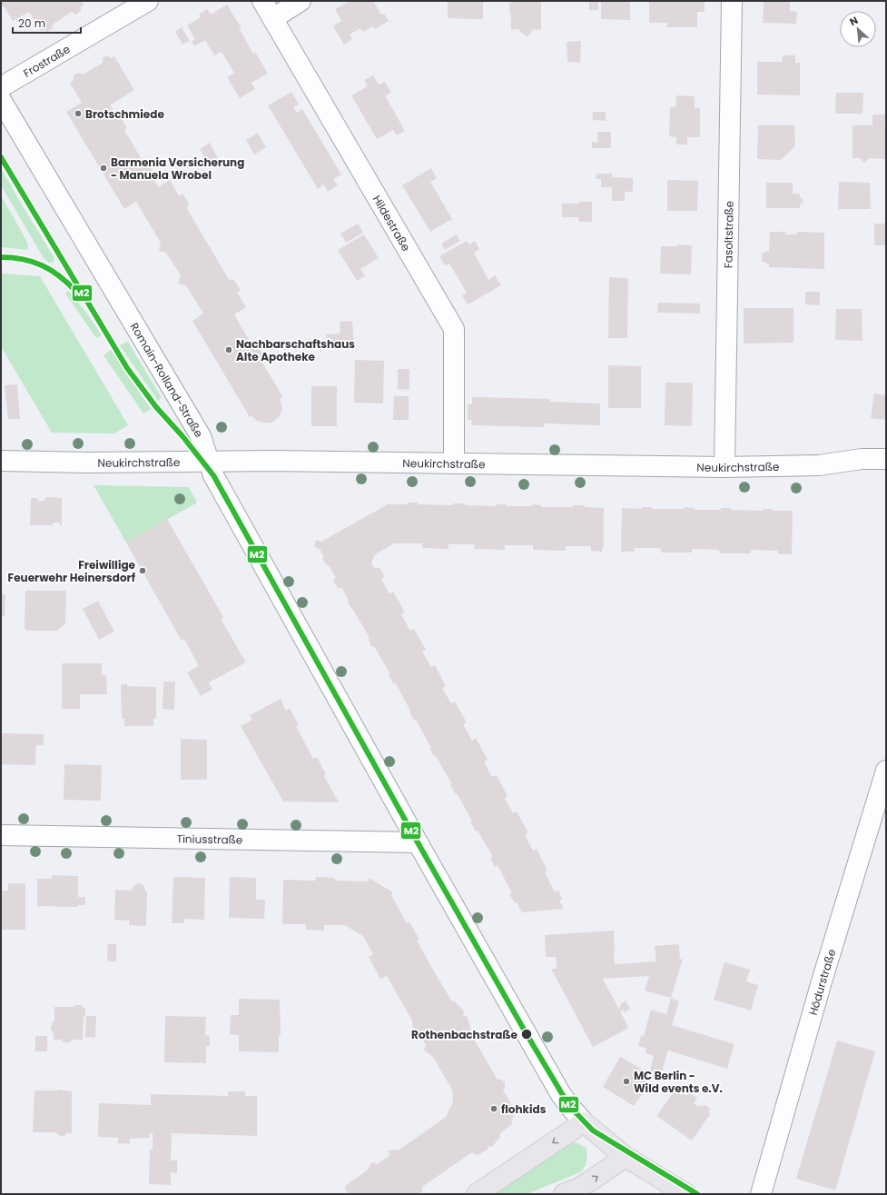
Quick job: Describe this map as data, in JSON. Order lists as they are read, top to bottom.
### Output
{
  "streets": {
    "main road": ["Romain-Rolland-Straße"],
    "street": [
      "Frostraße",
      "Hildestraße",
      "Fasoltstraße",
      "Neukirchstraße",
      "Tiniusstraße",
      "Hödurstraße"
    ]
  },
  "crossings": [
    ["Hildestraße", "Neukirchstraße"],
    ["Fasoltstraße", "Neukirchstraße"],
    ["Romain-Rolland-Straße", "Neukirchstraße"],
    ["Romain-Rolland-Straße", "Tiniusstraße"]
  ],
  "places": [
    "Brotschmiede",
    "Barmenia Versicherung - Manuela Wrobel",
    "Nachbarschaftshaus Alte Apotheke",
    "Freiwillige Feuerwehr Heinersdorf",
    "Rothenbachstraße",
    "MC Berlin - Wild events e.V.",
    "flohkids"
  ],
  "lines": ["transit line M2"],
  "scale_bar": "20 m",
  "north": "top left"
}
